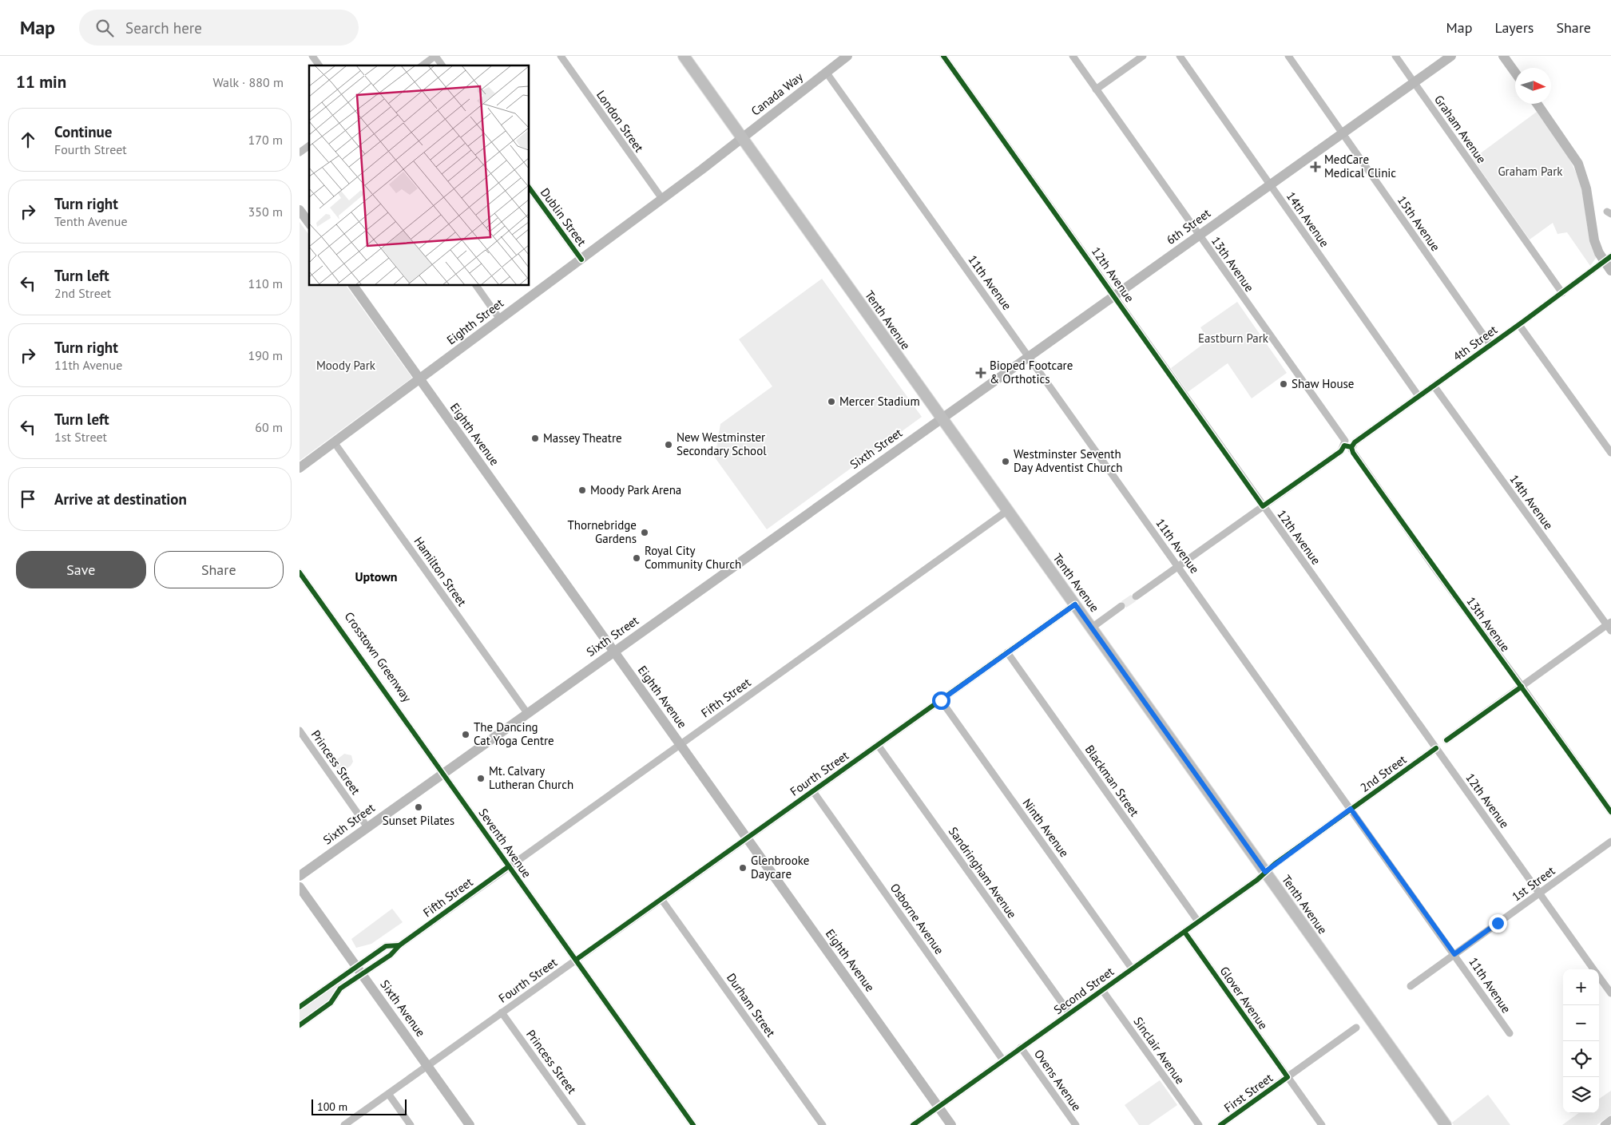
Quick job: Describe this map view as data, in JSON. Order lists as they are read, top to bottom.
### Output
{
  "streets": {
    "main road": ["Tenth Avenue"],
    "street": [
      "Canada Way",
      "London Street",
      "Graham Avenue",
      "Dublin Street",
      "14th Avenue",
      "15th Avenue",
      "6th Street",
      "13th Avenue",
      "12th Avenue",
      "11th Avenue",
      "Eighth Street",
      "4th Street",
      "Eighth Avenue",
      "Sixth Street",
      "Hamilton Street",
      "Fifth Street",
      "Princess Street",
      "Fourth Street",
      "2nd Street",
      "Blackman Street",
      "Ninth Avenue",
      "Seventh Avenue",
      "Sandringham Avenue",
      "1st Street",
      "Osborne Avenue",
      "Second Street",
      "Glover Avenue",
      "Durham Street",
      "Sixth Avenue",
      "Sinclair Avenue",
      "Ovens Avenue",
      "First Street"
    ],
    "cycle path": ["Crosstown Greenway"]
  },
  "crossings": [
    ["Canada Way", "11th Avenue"],
    ["Canada Way", "Tenth Avenue"],
    ["Canada Way", "Eighth Street"],
    ["London Street", "Eighth Street"],
    ["Graham Avenue", "6th Street"],
    ["Graham Avenue", "4th Street"],
    ["Dublin Street", "Eighth Street"],
    ["14th Avenue", "6th Street"],
    ["14th Avenue", "4th Street"],
    ["15th Avenue", "6th Street"],
    ["15th Avenue", "4th Street"],
    ["6th Street", "13th Avenue"],
    ["6th Street", "12th Avenue"],
    ["6th Street", "11th Avenue"],
    ["6th Street", "Tenth Avenue"],
    ["6th Street", "Sixth Street"],
    ["13th Avenue", "4th Street"],
    ["12th Avenue", "4th Street"],
    ["12th Avenue", "2nd Street"],
    ["12th Avenue", "1st Street"],
    ["11th Avenue", "4th Street"],
    ["11th Avenue", "2nd Street"],
    ["11th Avenue", "1st Street"],
    ["Tenth Avenue", "Eighth Street"],
    ["Tenth Avenue", "Sixth Street"],
    ["Tenth Avenue", "Fifth Street"],
    ["Tenth Avenue", "Fourth Street"],
    ["Tenth Avenue", "2nd Street"],
    ["Tenth Avenue", "Second Street"],
    ["Eighth Street", "Eighth Avenue"],
    ["Eighth Street", "Hamilton Street"],
    ["Eighth Avenue", "Sixth Street"],
    ["Eighth Avenue", "Fifth Street"],
    ["Eighth Avenue", "Fourth Street"],
    ["Eighth Avenue", "Second Street"],
    ["Sixth Street", "Hamilton Street"],
    ["Sixth Street", "Princess Street"],
    ["Sixth Street", "Seventh Avenue"],
    ["Fifth Street", "Seventh Avenue"],
    ["Fifth Street", "Sixth Avenue"],
    ["Princess Street", "Fourth Street"],
    ["Fourth Street", "Blackman Street"],
    ["Fourth Street", "Ninth Avenue"],
    ["Fourth Street", "Seventh Avenue"],
    ["Fourth Street", "Sandringham Avenue"],
    ["Fourth Street", "Osborne Avenue"],
    ["Fourth Street", "Durham Street"],
    ["Fourth Street", "Sixth Avenue"],
    ["2nd Street", "Second Street"],
    ["Blackman Street", "Second Street"],
    ["Ninth Avenue", "Second Street"],
    ["Sandringham Avenue", "Second Street"],
    ["Osborne Avenue", "Second Street"],
    ["Second Street", "Glover Avenue"],
    ["Second Street", "Sinclair Avenue"],
    ["Second Street", "Ovens Avenue"],
    ["Glover Avenue", "First Street"]
  ],
  "districts": ["Uptown"],
  "parks": ["Graham Park", "Eastburn Park", "Moody Park"],
  "places": {
    "health": ["MedCare Medical Clinic", "Bioped Footcare & Orthotics"],
    "other": [
      "Shaw House",
      "Mercer Stadium",
      "Massey Theatre",
      "New Westminster Secondary School",
      "Westminster Seventh Day Adventist Church",
      "Moody Park Arena",
      "Thornebridge Gardens",
      "Royal City Community Church",
      "The Dancing Cat Yoga Centre",
      "Mt. Calvary Lutheran Church",
      "Sunset Pilates",
      "Glenbrooke Daycare"
    ]
  },
  "scale_bar": "100 m",
  "north": "right",
  "page": {
    "header": "Map",
    "search": "Search here",
    "nav": ["Map", "Layers", "Share"],
    "heading": ["11 min", "Walk · 880 m"],
    "list": [
      ["Continue", "Fourth Street", "170 m"],
      ["Turn right", "Tenth Avenue", "350 m"],
      ["Turn left", "2nd Street", "110 m"],
      ["Turn right", "11th Avenue", "190 m"],
      ["Turn left", "1st Street", "60 m"],
      "Arrive at destination"
    ],
    "buttons": ["Save", "Share"],
    "map_buttons": ["+", "−"],
    "scale": "100 m"
  }
}
